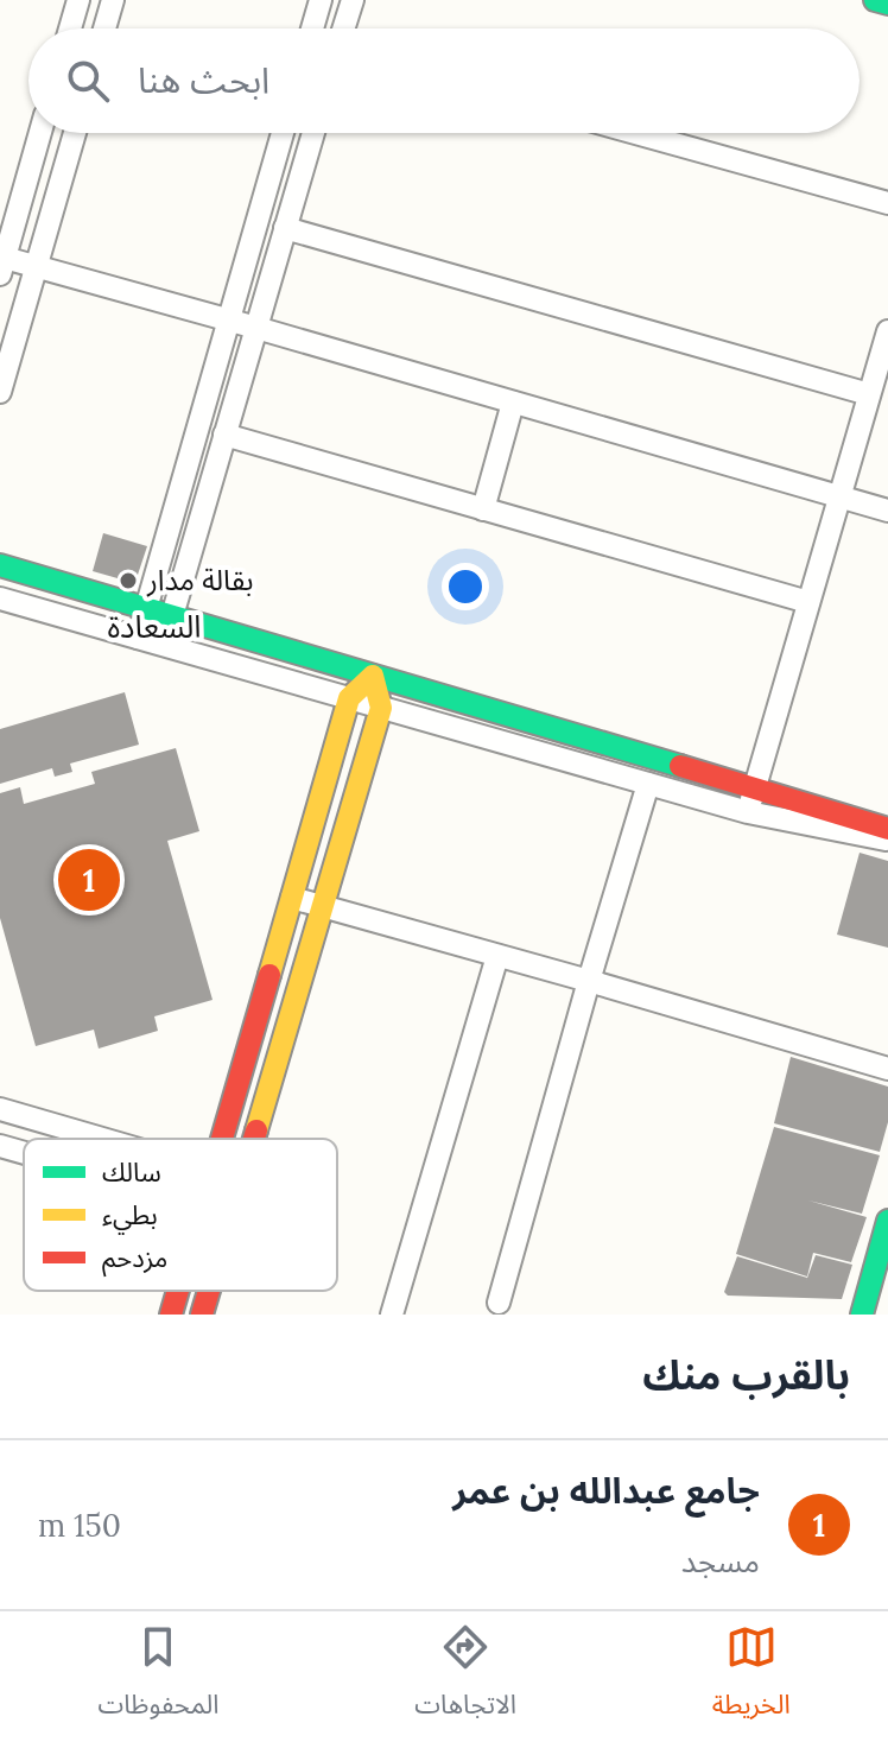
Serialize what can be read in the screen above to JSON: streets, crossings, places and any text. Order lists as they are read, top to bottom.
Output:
{
  "districts": ["السعادة"],
  "places": ["بقالة مدار"],
  "legend": ["سالك", "بطيء", "مزدحم"],
  "page": {
    "search": "ابحث هنا",
    "pins": "1",
    "heading": "بالقرب منك",
    "list": [
      {
        "mark": "1",
        "name": "جامع عبدالله بن عمر",
        "note": "مسجد",
        "value": "150 m"
      }
    ],
    "nav": ["الخريطة", "الاتجاهات", "المحفوظات"]
  }
}
